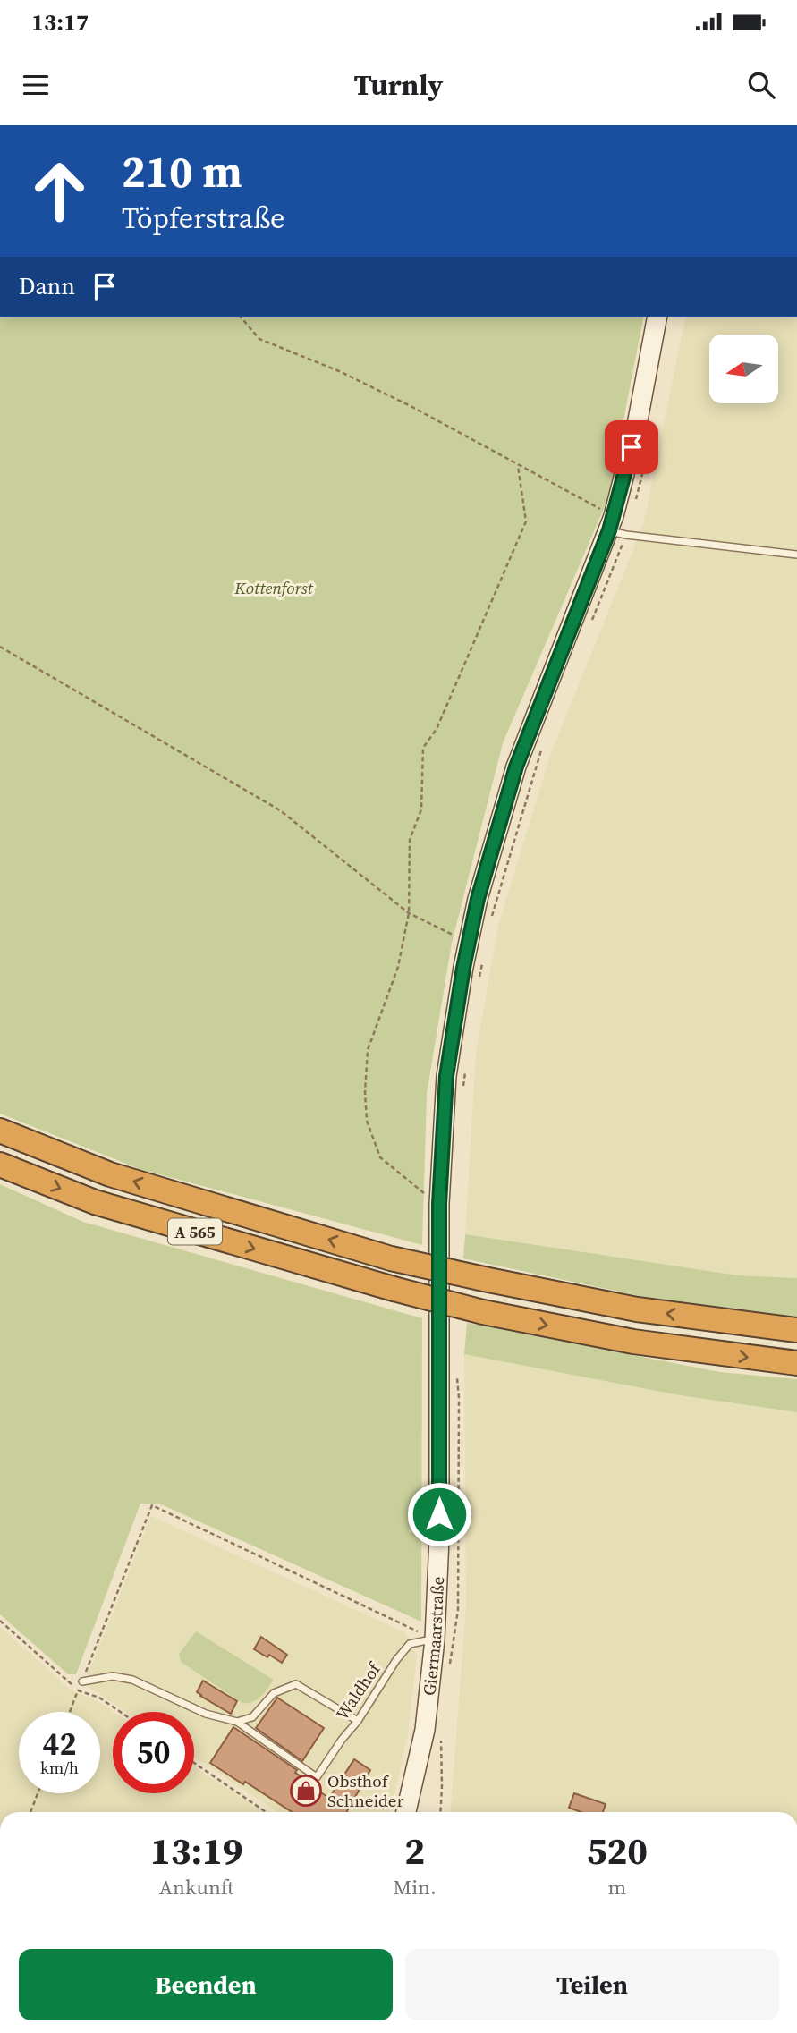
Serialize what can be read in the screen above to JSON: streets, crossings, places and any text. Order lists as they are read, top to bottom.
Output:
{
  "streets": {
    "highway": ["A 565"],
    "main road": ["Giermaarstraße"],
    "lane": ["Waldhof"]
  },
  "crossings": [
    ["Giermaarstraße", "Waldhof"]
  ],
  "parks": ["Kottenforst"],
  "places": {
    "shop": ["Obsthof Schneider"]
  },
  "north": "left",
  "page": {
    "status": "13:17",
    "header": "Turnly",
    "turn": ["210 m", "Töpferstraße"],
    "then": "Dann",
    "speed": "42 km/h",
    "limit": "50",
    "eta": [
      "13:19",
      "Ankunft",
      "2",
      "Min.",
      "520",
      "m"
    ],
    "buttons": ["Beenden", "Teilen"]
  }
}
